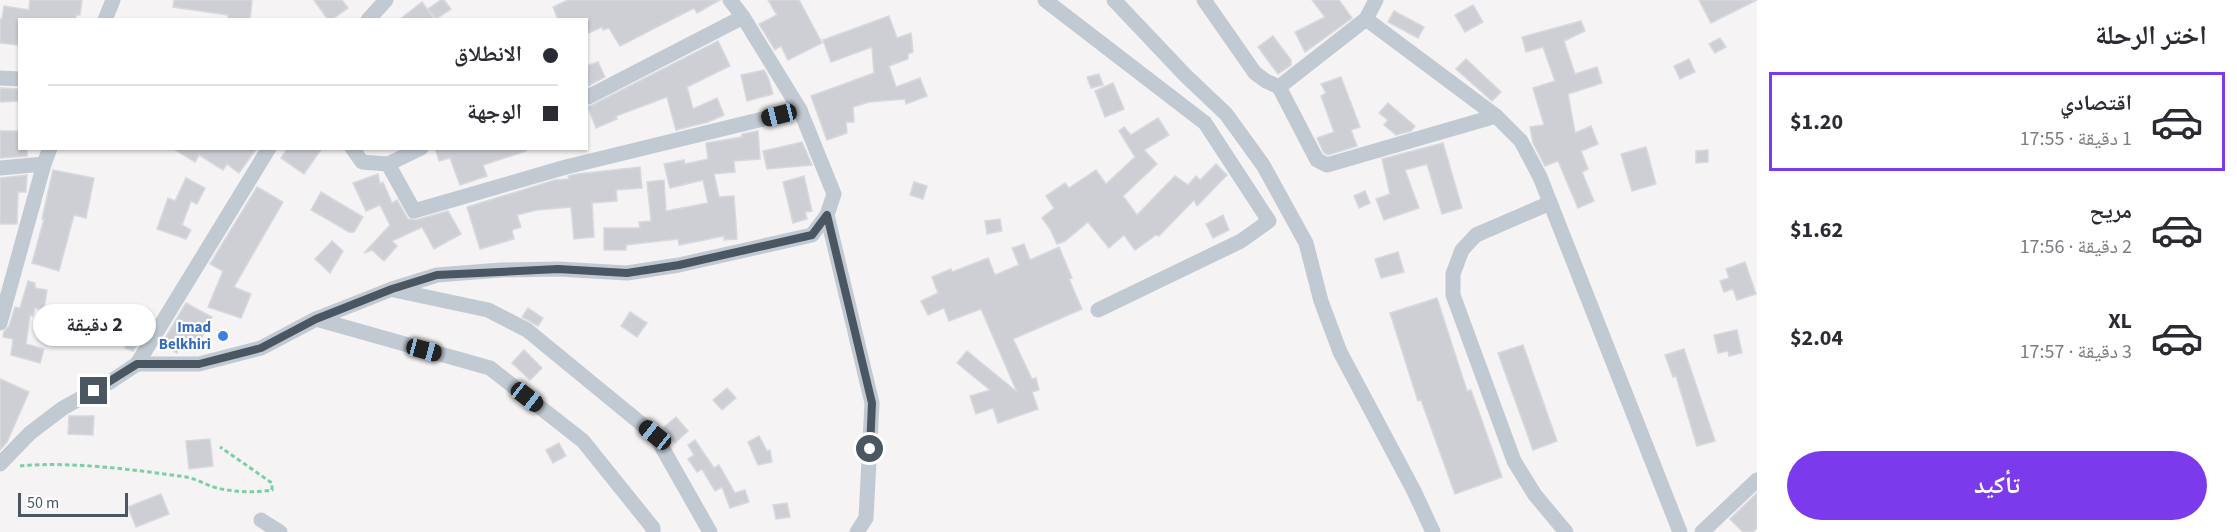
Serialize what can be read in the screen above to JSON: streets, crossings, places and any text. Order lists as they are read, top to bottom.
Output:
{
  "places": ["Imad Belkhiri"],
  "scale_bar": "50 m",
  "page": {
    "heading": "اختر الرحلة",
    "banner": ["الانطلاق", "الوجهة"],
    "list": [
      {
        "name": "اقتصادي",
        "note": "1 دقيقة · 17:55",
        "value": "$1.20"
      },
      {
        "name": "مريح",
        "note": "2 دقيقة · 17:56",
        "value": "$1.62"
      },
      {
        "name": "XL",
        "note": "3 دقيقة · 17:57",
        "value": "$2.04"
      }
    ],
    "bubble": "2 دقيقة",
    "buttons": "تأكيد",
    "scale": "50 m"
  }
}
